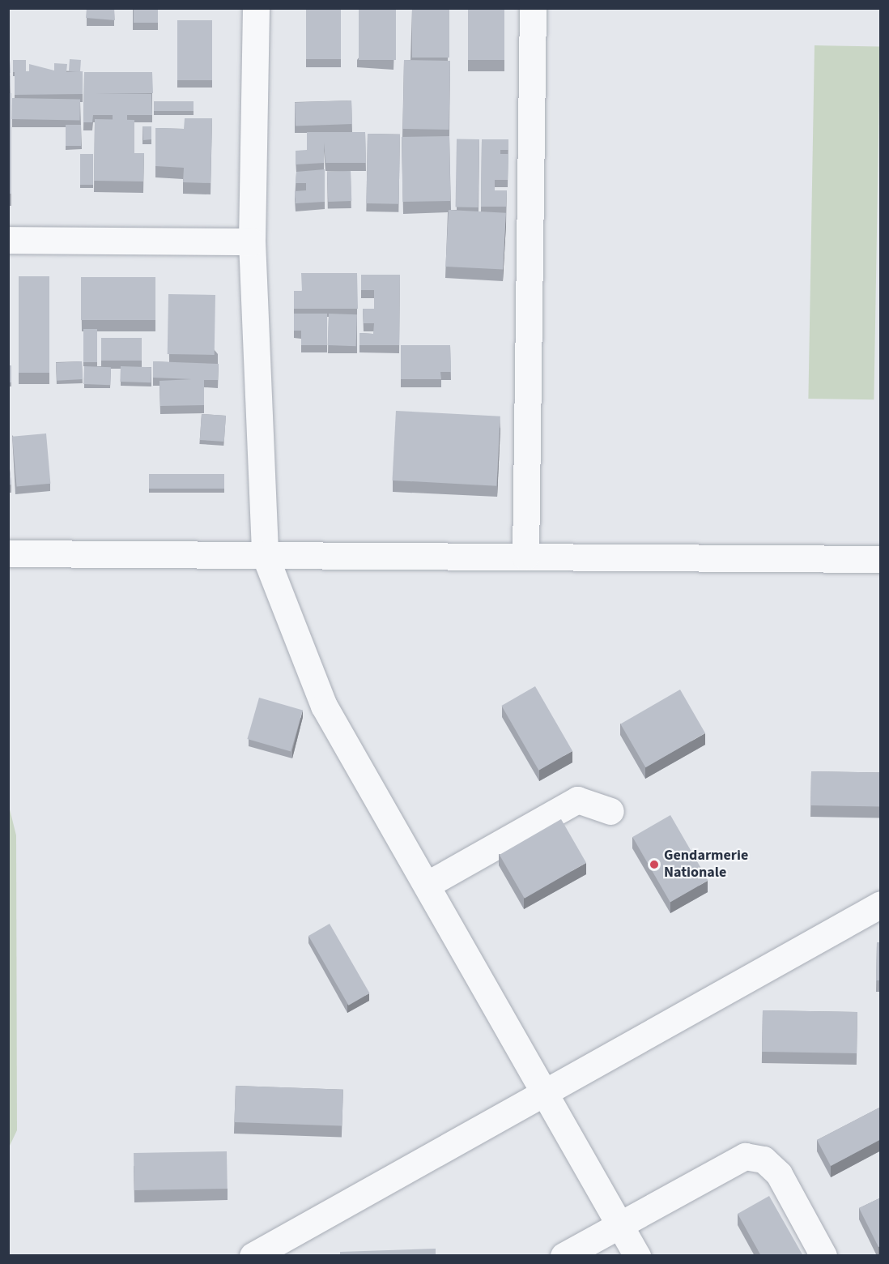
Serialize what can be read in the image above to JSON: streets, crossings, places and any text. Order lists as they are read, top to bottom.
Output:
{
  "places": ["Gendarmerie Nationale"]
}
